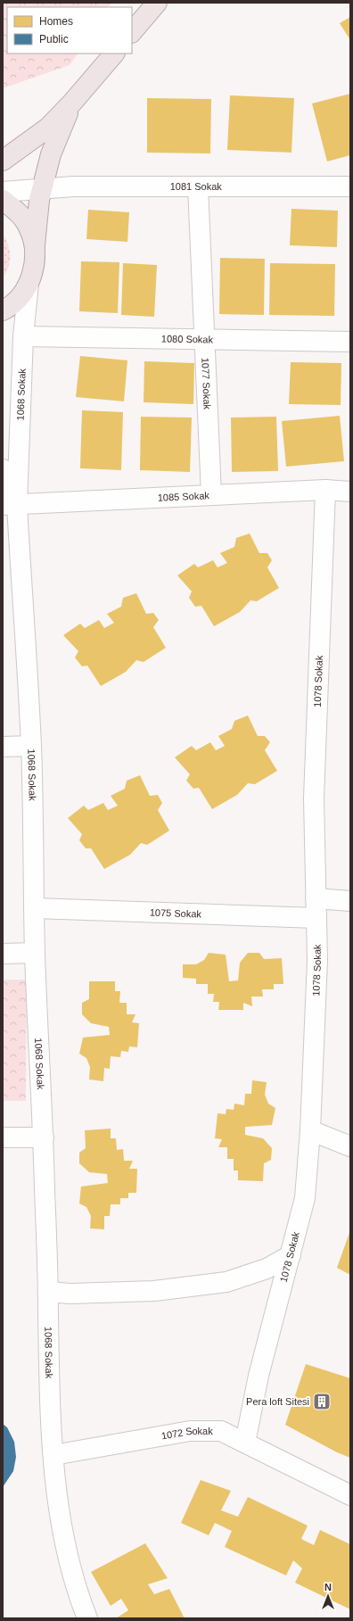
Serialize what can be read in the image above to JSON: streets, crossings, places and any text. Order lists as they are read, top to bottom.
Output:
{
  "streets": {
    "street": [
      "1081 Sokak",
      "1080 Sokak",
      "1077 Sokak",
      "1068 Sokak",
      "1085 Sokak",
      "1078 Sokak",
      "1075 Sokak",
      "1072 Sokak"
    ]
  },
  "crossings": [
    ["1081 Sokak", "1077 Sokak"],
    ["1080 Sokak", "1077 Sokak"],
    ["1080 Sokak", "1068 Sokak"],
    ["1077 Sokak", "1085 Sokak"],
    ["1068 Sokak", "1085 Sokak"],
    ["1068 Sokak", "1075 Sokak"],
    ["1068 Sokak", "1072 Sokak"],
    ["1085 Sokak", "1078 Sokak"],
    ["1078 Sokak", "1075 Sokak"],
    ["1078 Sokak", "1072 Sokak"]
  ],
  "places": {
    "building": ["Pera loft Sitesi"]
  },
  "legend": ["Homes", "Public"],
  "north": "top"
}
